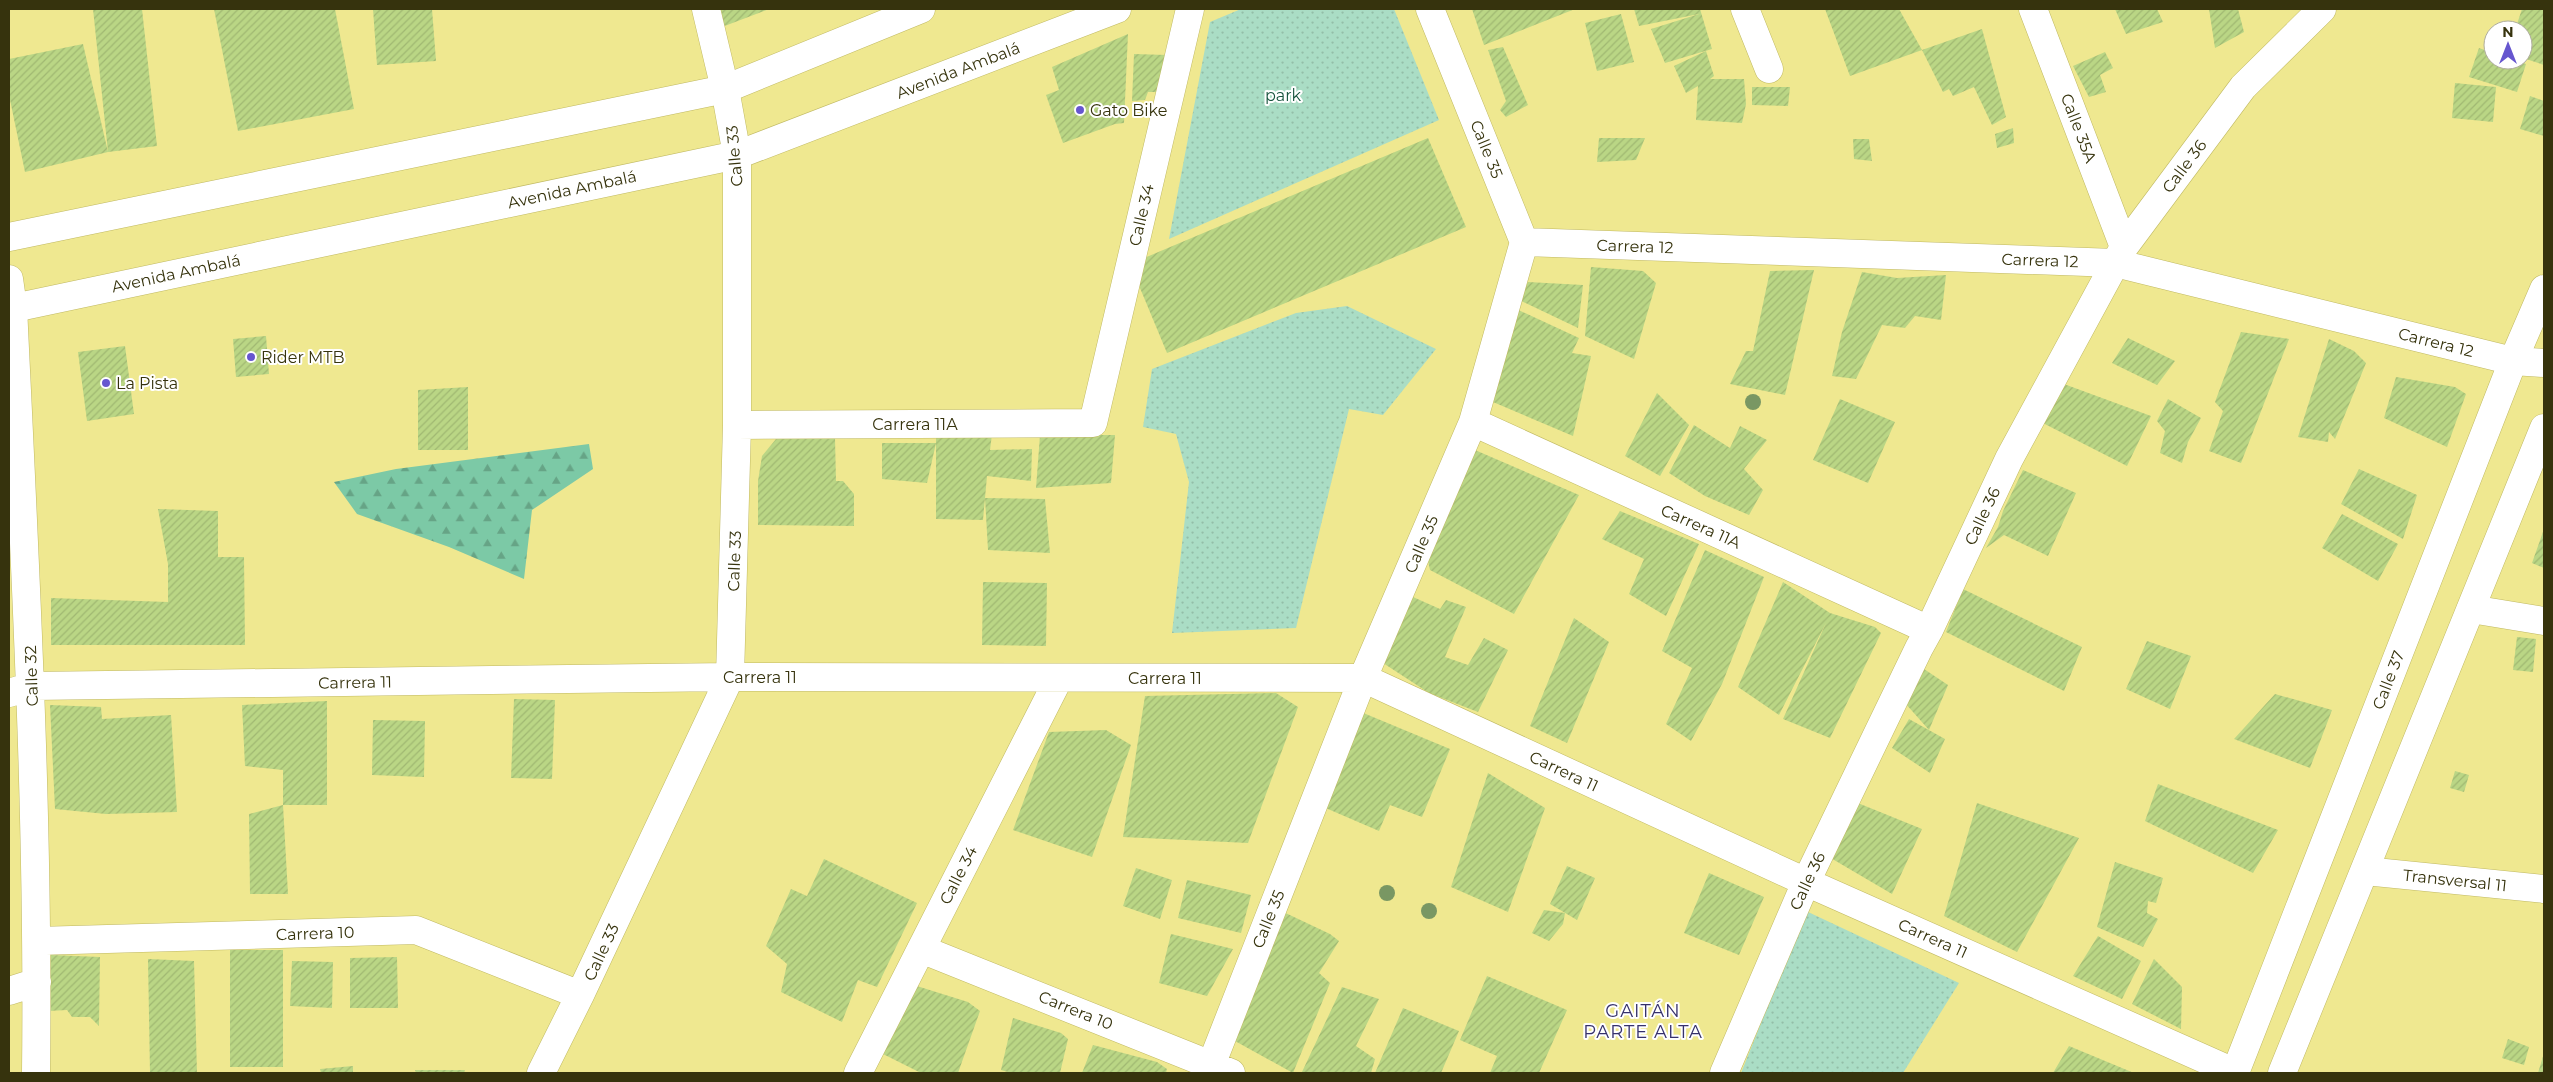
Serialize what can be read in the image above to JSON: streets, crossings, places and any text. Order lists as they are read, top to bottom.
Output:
{
  "streets": {
    "street": [
      "Avenida Ambalá",
      "Calle 35A",
      "Calle 35",
      "Calle 33",
      "Calle 36",
      "Calle 34",
      "Carrera 12",
      "Carrera 11A",
      "Calle 32",
      "Carrera 11",
      "Calle 37",
      "Transversal 11",
      "Carrera 10"
    ]
  },
  "crossings": [
    ["Avenida Ambalá", "Calle 33"],
    ["Avenida Ambalá", "Calle 32"],
    ["Calle 35A", "Calle 36"],
    ["Calle 35A", "Carrera 12"],
    ["Calle 35", "Carrera 12"],
    ["Calle 35", "Carrera 11A"],
    ["Calle 35", "Carrera 11"],
    ["Calle 35", "Carrera 10"],
    ["Calle 33", "Carrera 11A"],
    ["Calle 33", "Carrera 11"],
    ["Calle 33", "Carrera 10"],
    ["Calle 36", "Carrera 12"],
    ["Calle 36", "Carrera 11A"],
    ["Calle 36", "Carrera 11"],
    ["Calle 34", "Carrera 11A"],
    ["Calle 34", "Carrera 11"],
    ["Calle 34", "Carrera 10"],
    ["Carrera 12", "Calle 37"],
    ["Calle 32", "Carrera 11"],
    ["Calle 32", "Carrera 10"],
    ["Carrera 11", "Calle 37"]
  ],
  "districts": ["GAITÁN PARTE ALTA"],
  "parks": ["park"],
  "places": ["Gato Bike", "Rider MTB", "La Pista"],
  "north": "top"
}
